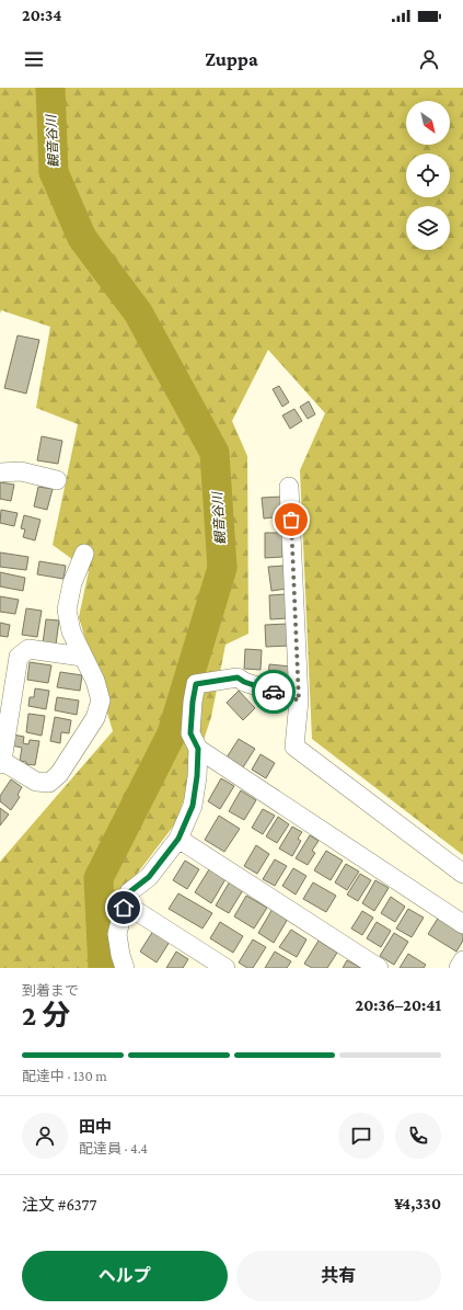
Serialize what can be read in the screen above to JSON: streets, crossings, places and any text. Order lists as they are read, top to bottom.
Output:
{
  "water": ["観音谷川"],
  "north": "bottom right",
  "page": {
    "status": "20:34",
    "header": "Zuppa",
    "heading": ["2 分", "到着まで", "20:36–20:41"],
    "panel": [
      "田中",
      "配達員 · 4.4",
      "注文 #6377",
      "¥4,330"
    ],
    "bar": "配達中 · 130 m",
    "buttons": ["ヘルプ", "共有"]
  }
}
